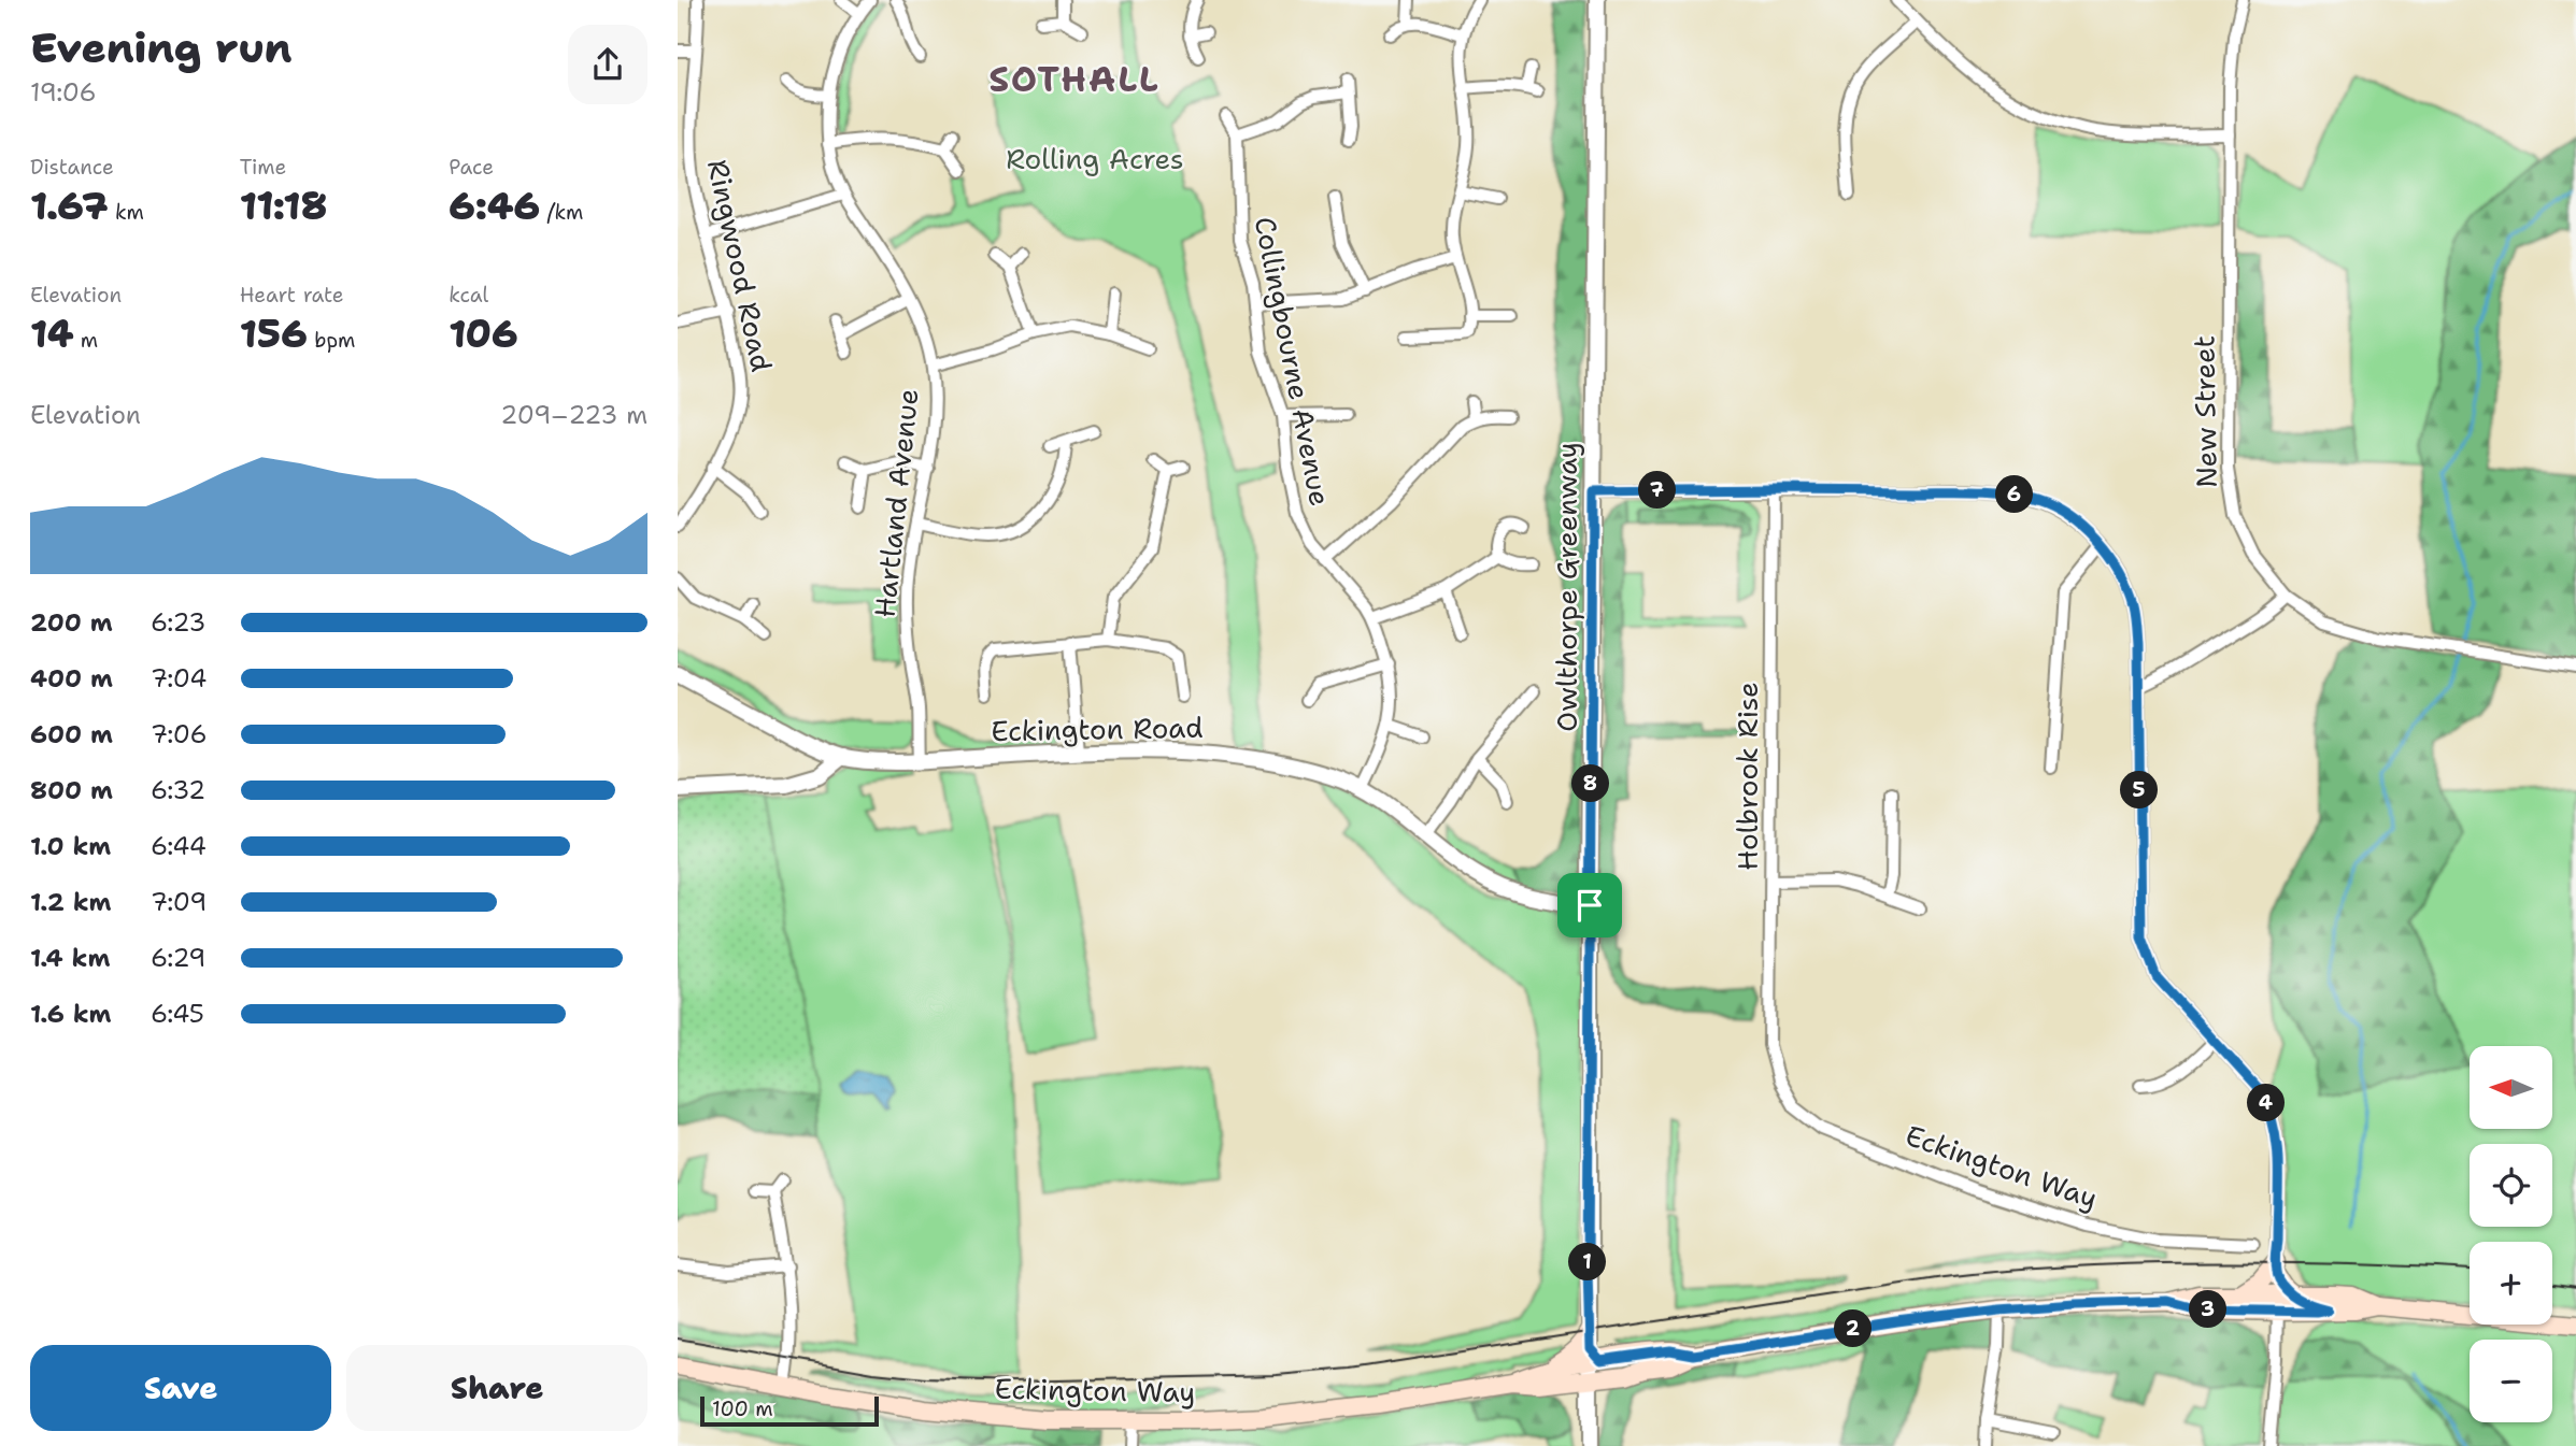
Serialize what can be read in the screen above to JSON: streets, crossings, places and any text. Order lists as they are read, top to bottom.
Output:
{
  "streets": {
    "main road": ["Eckington Way"],
    "street": [
      "Ringwood Road",
      "Collingbourne Avenue",
      "New Street",
      "Hartland Avenue",
      "Owlthorpe Greenway",
      "Eckington Road",
      "Holbrook Rise"
    ]
  },
  "crossings": [
    ["Collingbourne Avenue", "Eckington Road"],
    ["Hartland Avenue", "Eckington Road"],
    ["Owlthorpe Greenway", "Eckington Road"],
    ["Owlthorpe Greenway", "Eckington Way"],
    ["Holbrook Rise", "Eckington Way"]
  ],
  "districts": ["SOTHALL"],
  "parks": ["Rolling Acres"],
  "scale_bar": "100 m",
  "north": "left",
  "page": {
    "heading": ["Evening run", "19:06"],
    "stats": [
      ["Distance", "1.67 km"],
      ["Time", "11:18"],
      ["Pace", "6:46 /km"],
      ["Elevation", "14 m"],
      ["Heart rate", "156 bpm"],
      ["kcal", "106"]
    ],
    "chart": ["Elevation", "209–223 m"],
    "pins": [
      "7",
      "6",
      "8",
      "5",
      "4",
      "1",
      "3",
      "2"
    ],
    "list": [
      {
        "name": "200 m",
        "note": "6:23"
      },
      {
        "name": "400 m",
        "note": "7:04"
      },
      {
        "name": "600 m",
        "note": "7:06"
      },
      {
        "name": "800 m",
        "note": "6:32"
      },
      {
        "name": "1.0 km",
        "note": "6:44"
      },
      {
        "name": "1.2 km",
        "note": "7:09"
      },
      {
        "name": "1.4 km",
        "note": "6:29"
      },
      {
        "name": "1.6 km",
        "note": "6:45"
      }
    ],
    "map_buttons": ["+", "−"],
    "buttons": ["Save", "Share"],
    "scale": "100 m"
  }
}
